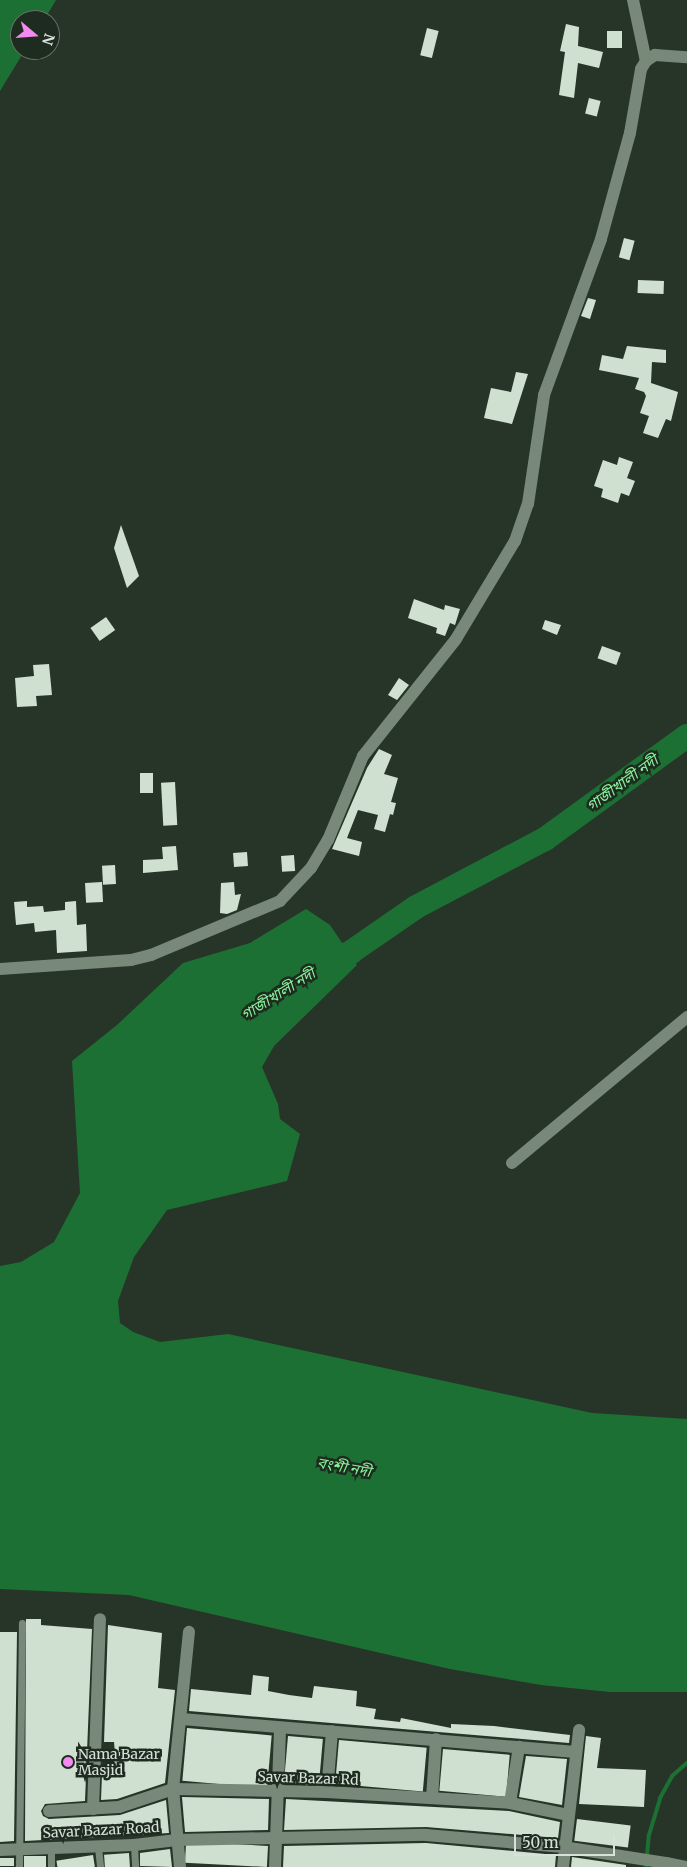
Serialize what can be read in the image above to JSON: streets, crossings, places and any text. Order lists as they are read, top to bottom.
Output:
{
  "streets": {
    "street": ["Savar Bazar Rd", "Savar Bazar Road"]
  },
  "water": ["গাজীখালী নদী", "বংশী নদী"],
  "places": ["Nama Bazar Masjid"],
  "scale_bar": "50 m",
  "north": "right"
}
